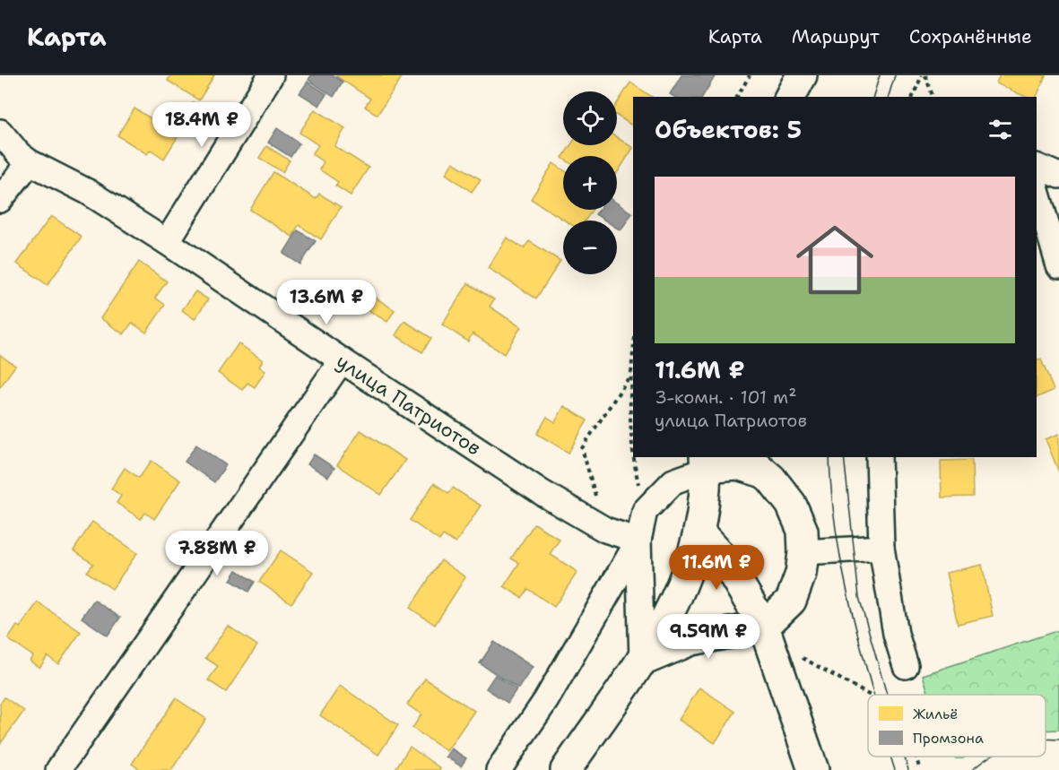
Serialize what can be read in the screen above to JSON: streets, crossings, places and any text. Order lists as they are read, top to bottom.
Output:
{
  "streets": {
    "street": ["улица Патриотов"]
  },
  "legend": ["Жильё", "Промзона"],
  "page": {
    "header": "Карта",
    "nav": ["Карта", "Маршрут", "Сохранённые"],
    "map_buttons": ["+", "−"],
    "heading": "Объектов: 5",
    "price": [
      "18.4M ₽",
      "13.6M ₽",
      "7.88M ₽",
      "11.6M ₽",
      "9.59M ₽"
    ],
    "list": [
      {
        "name": "11.6M ₽",
        "note": "3-комн. · 101 m² · улица Патриотов"
      }
    ]
  }
}
